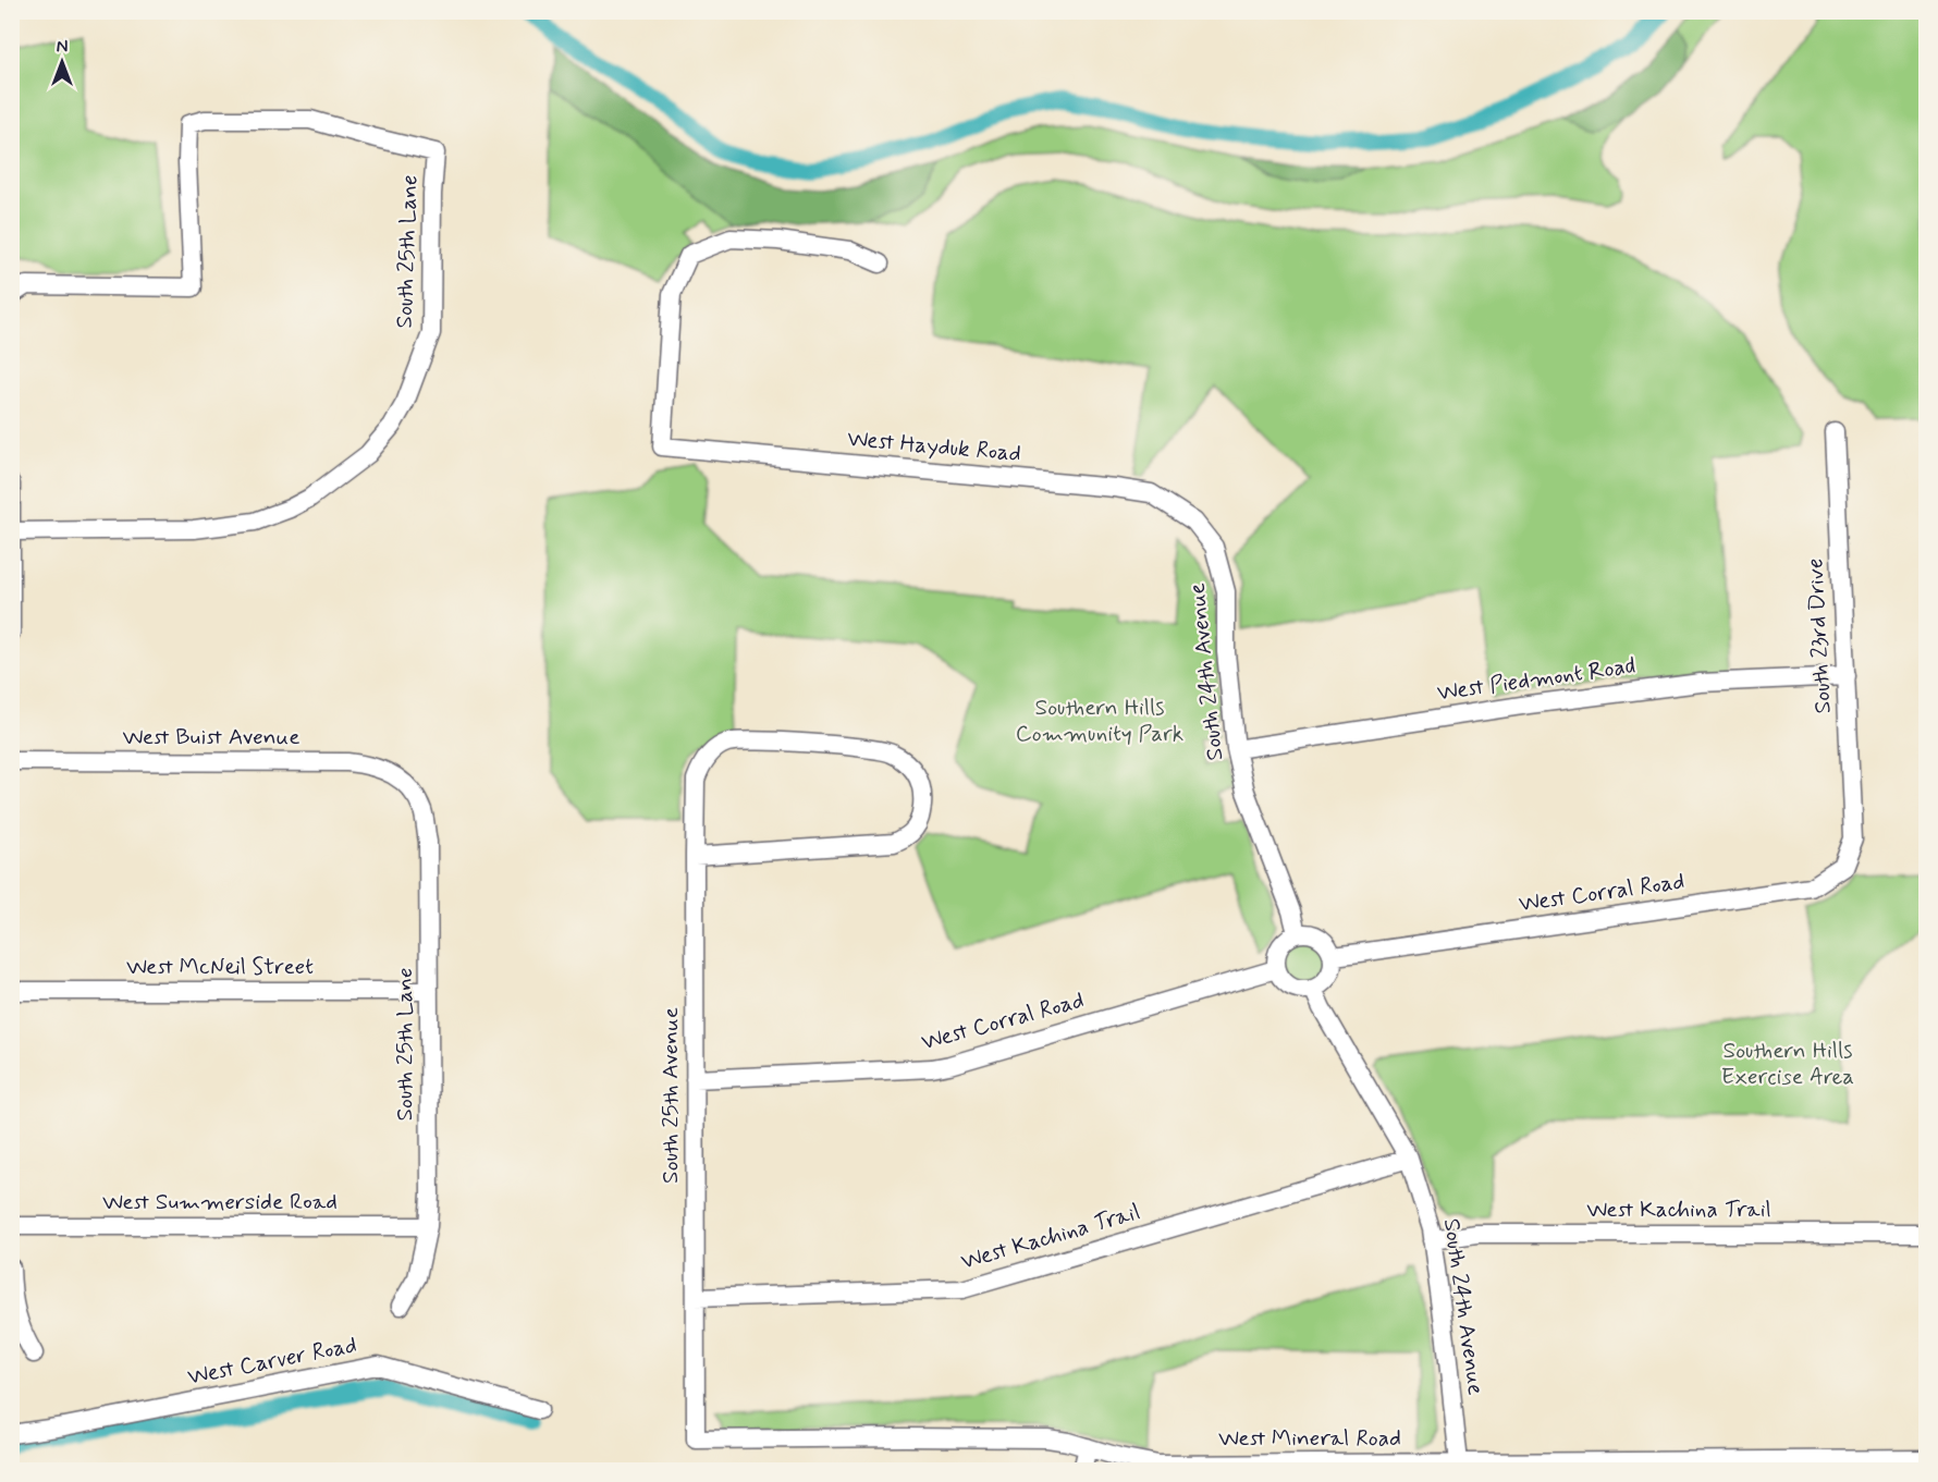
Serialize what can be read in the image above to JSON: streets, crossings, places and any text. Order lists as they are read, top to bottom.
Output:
{
  "streets": {
    "street": [
      "South 25th Lane",
      "West Hayduk Road",
      "South 23rd Drive",
      "South 24th Avenue",
      "West Piedmont Road",
      "West Buist Avenue",
      "West Corral Road",
      "West McNeil Street",
      "South 25th Avenue",
      "West Summerside Road",
      "West Kachina Trail",
      "West Carver Road",
      "West Mineral Road"
    ]
  },
  "crossings": [
    ["South 25th Lane", "West Buist Avenue"],
    ["South 25th Lane", "West McNeil Street"],
    ["South 25th Lane", "West Summerside Road"],
    ["West Hayduk Road", "South 24th Avenue"],
    ["South 23rd Drive", "West Piedmont Road"],
    ["South 23rd Drive", "West Corral Road"],
    ["South 24th Avenue", "West Piedmont Road"],
    ["South 24th Avenue", "West Corral Road"],
    ["South 24th Avenue", "West Kachina Trail"],
    ["South 24th Avenue", "West Mineral Road"],
    ["West Corral Road", "South 25th Avenue"],
    ["South 25th Avenue", "West Kachina Trail"],
    ["South 25th Avenue", "West Mineral Road"]
  ],
  "parks": ["Southern Hills Community Park", "Southern Hills Exercise Area"],
  "north": "top"
}
